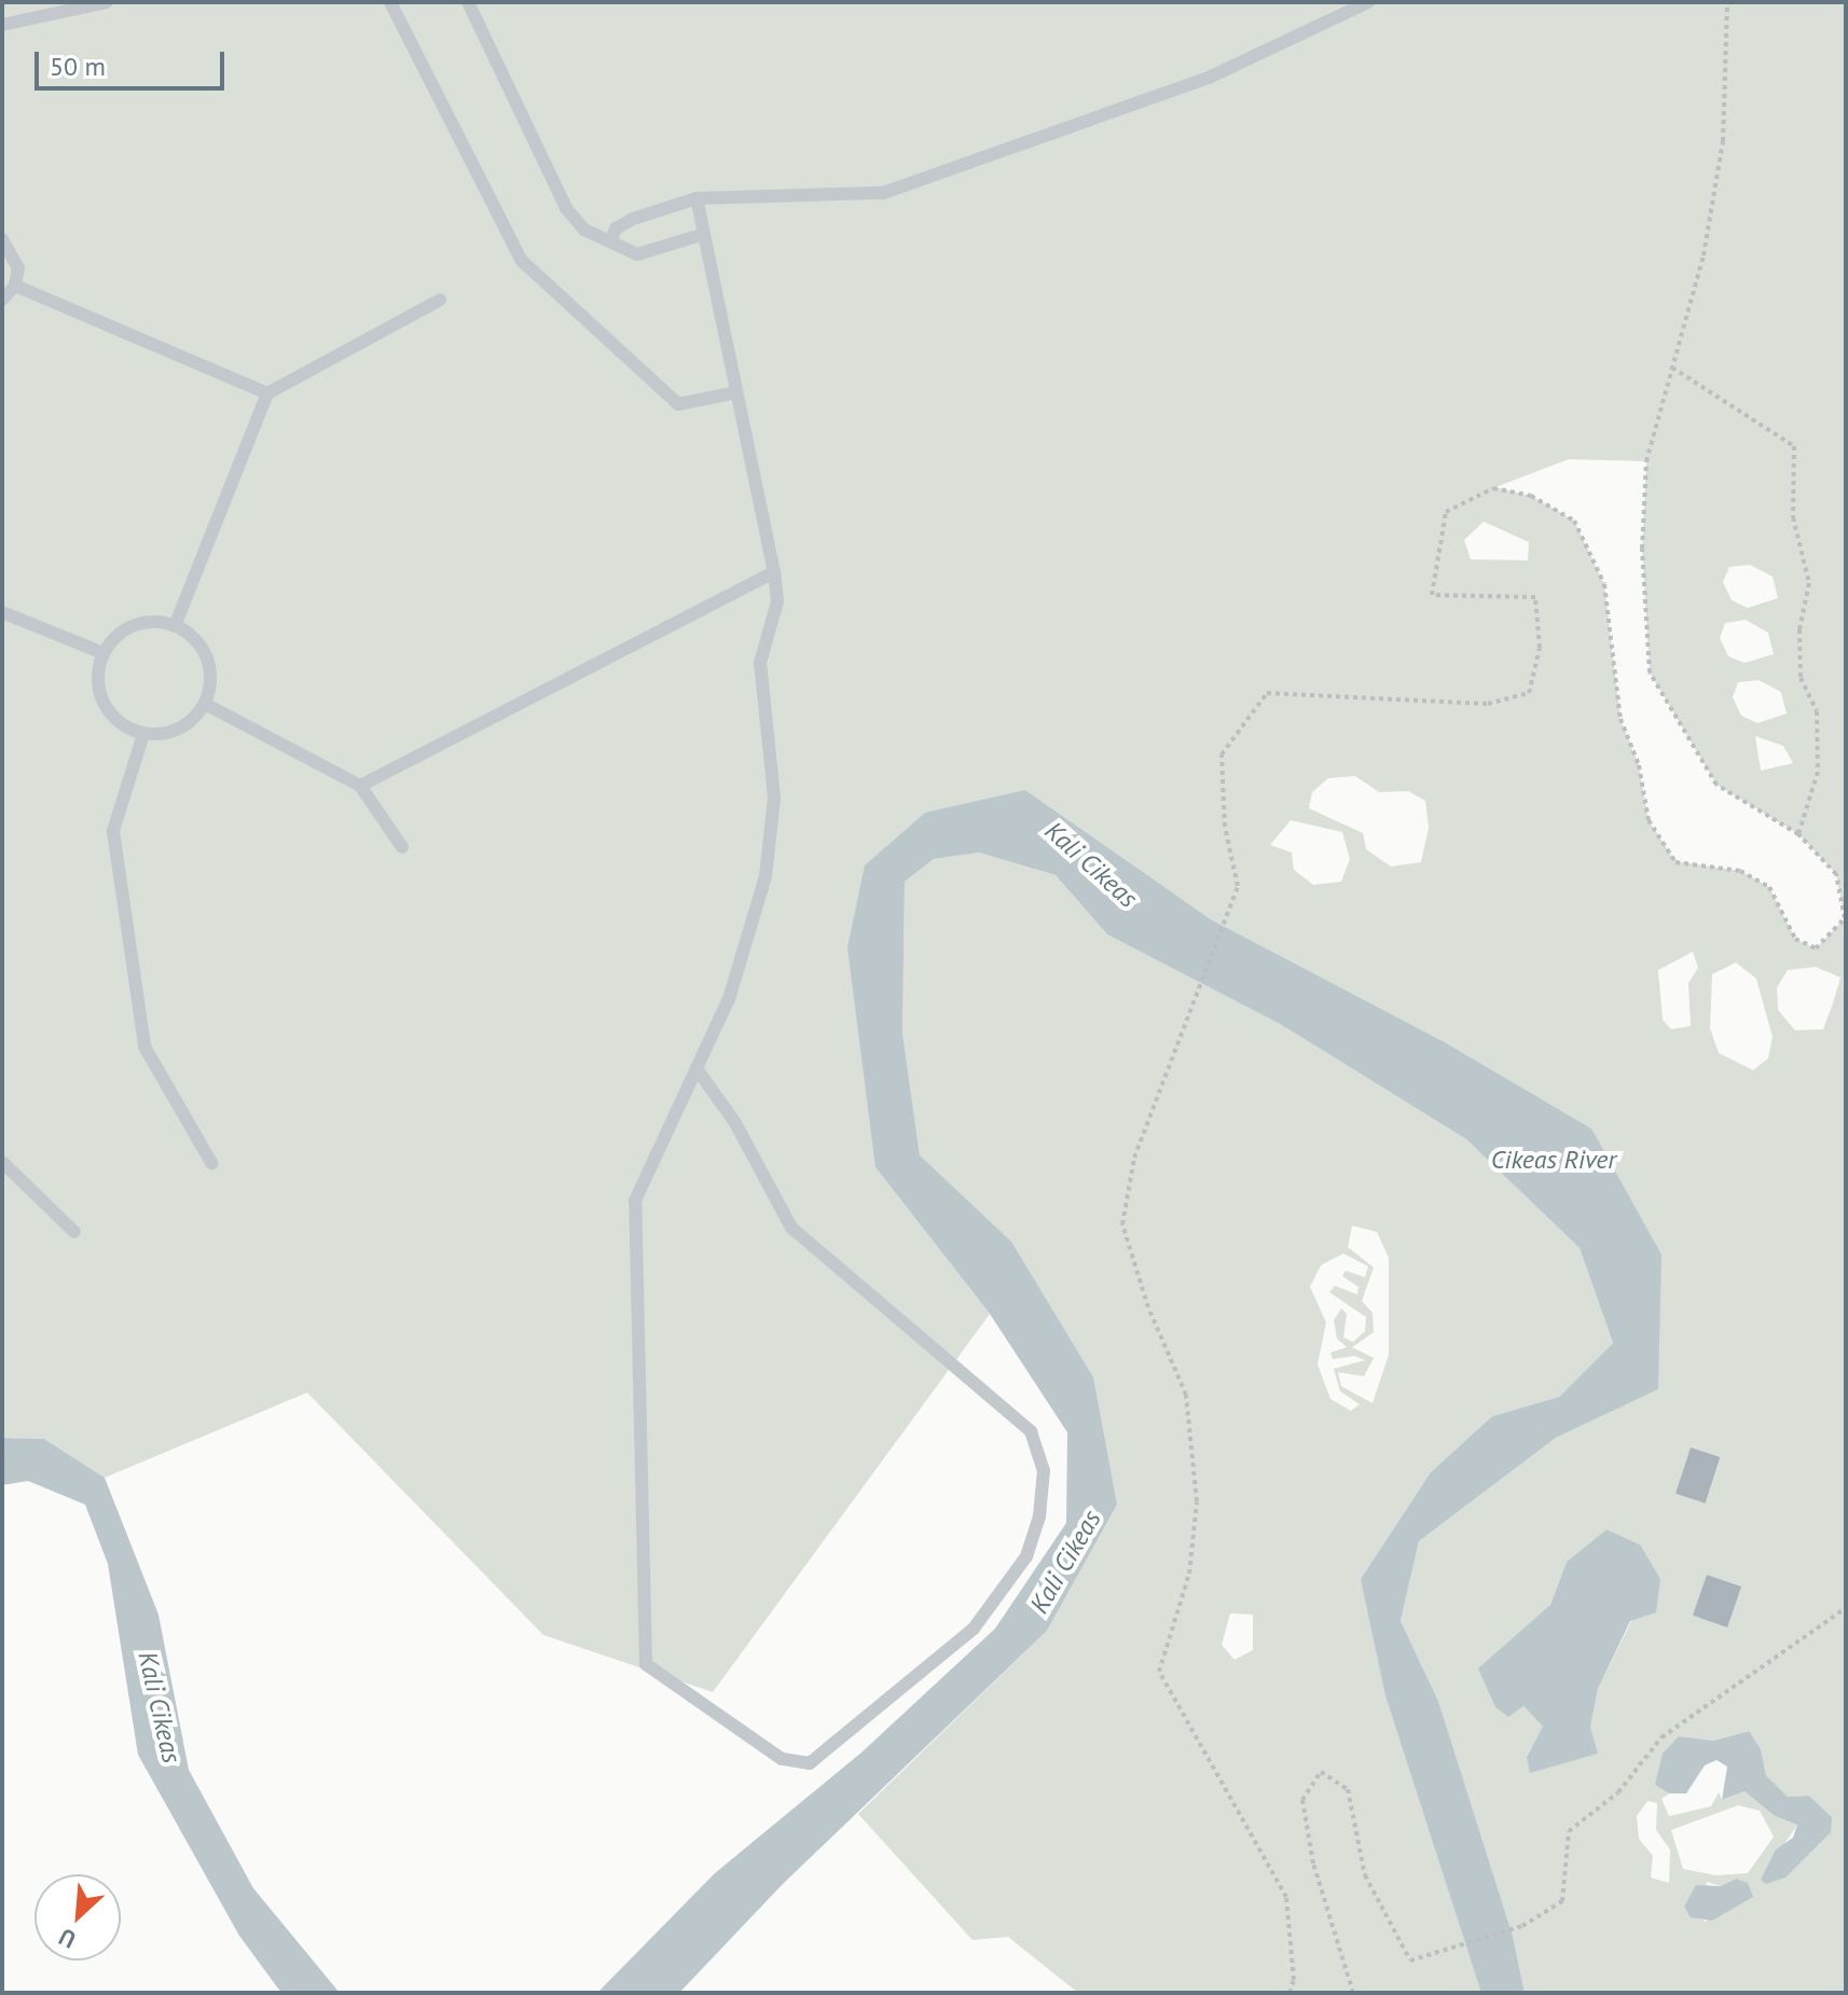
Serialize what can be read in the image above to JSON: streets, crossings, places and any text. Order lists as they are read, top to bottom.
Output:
{
  "water": ["Kali Cikeas", "Cikeas River"],
  "scale_bar": "50 m",
  "north": "bottom left"
}
